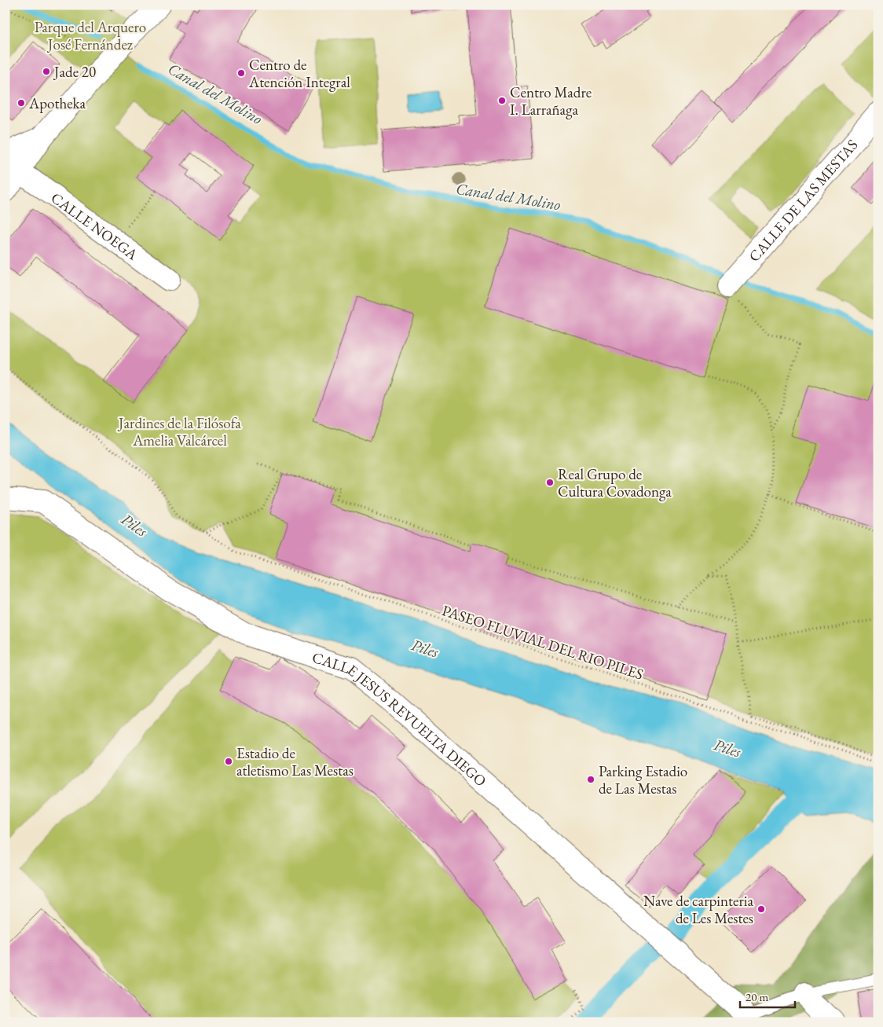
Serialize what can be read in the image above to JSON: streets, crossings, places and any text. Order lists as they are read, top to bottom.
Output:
{
  "streets": {
    "street": ["CALLE DE LAS MESTAS", "CALLE NOEGA", "CALLE JESUS REVUELTA DIEGO"],
    "path": ["PASEO FLUVIAL DEL RIO PILES"]
  },
  "water": ["Canal del Molino", "Piles"],
  "parks": ["Parque del Arquero José Fernández", "Jardines de la Filósofa Amelia Valcárcel"],
  "places": [
    "Jade 20",
    "Centro de Atención Integral",
    "Centro Madre I. Larrañaga",
    "Apotheka",
    "Real Grupo de Cultura Covadonga",
    "Estadio de atletismo Las Mestas",
    "Parking Estadio de Las Mestas",
    "Nave de carpinteria de Les Mestes"
  ],
  "scale_bar": "20 m"
}
